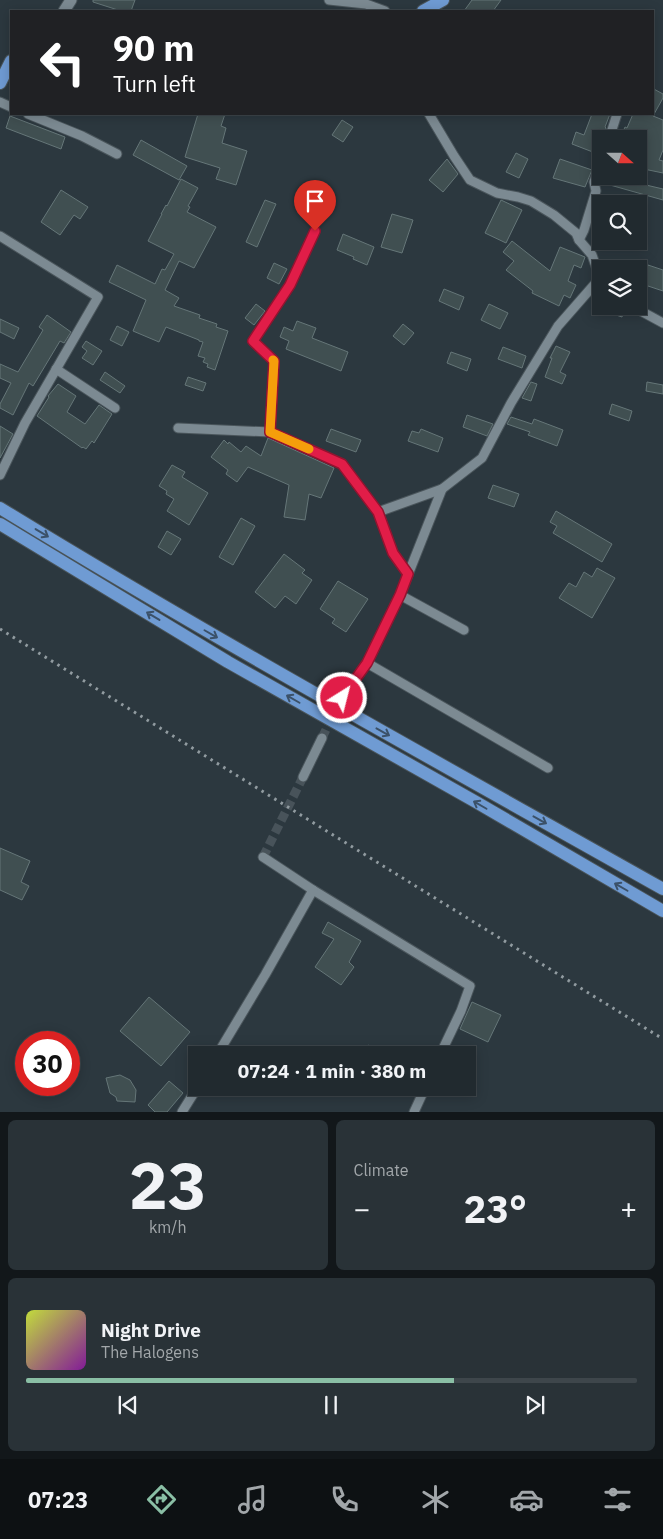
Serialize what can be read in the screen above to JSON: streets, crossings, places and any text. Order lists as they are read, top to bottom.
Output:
{
  "north": "right",
  "page": {
    "turn": ["90 m", "Turn left"],
    "limit": "30",
    "trip": "07:24 · 1 min · 380 m",
    "tile": [
      ["23", "km/h"],
      "Climate"
    ],
    "heat": ["−", "23°", "+"],
    "song": ["Night Drive", "The Halogens"],
    "tabs": "07:23"
  }
}
